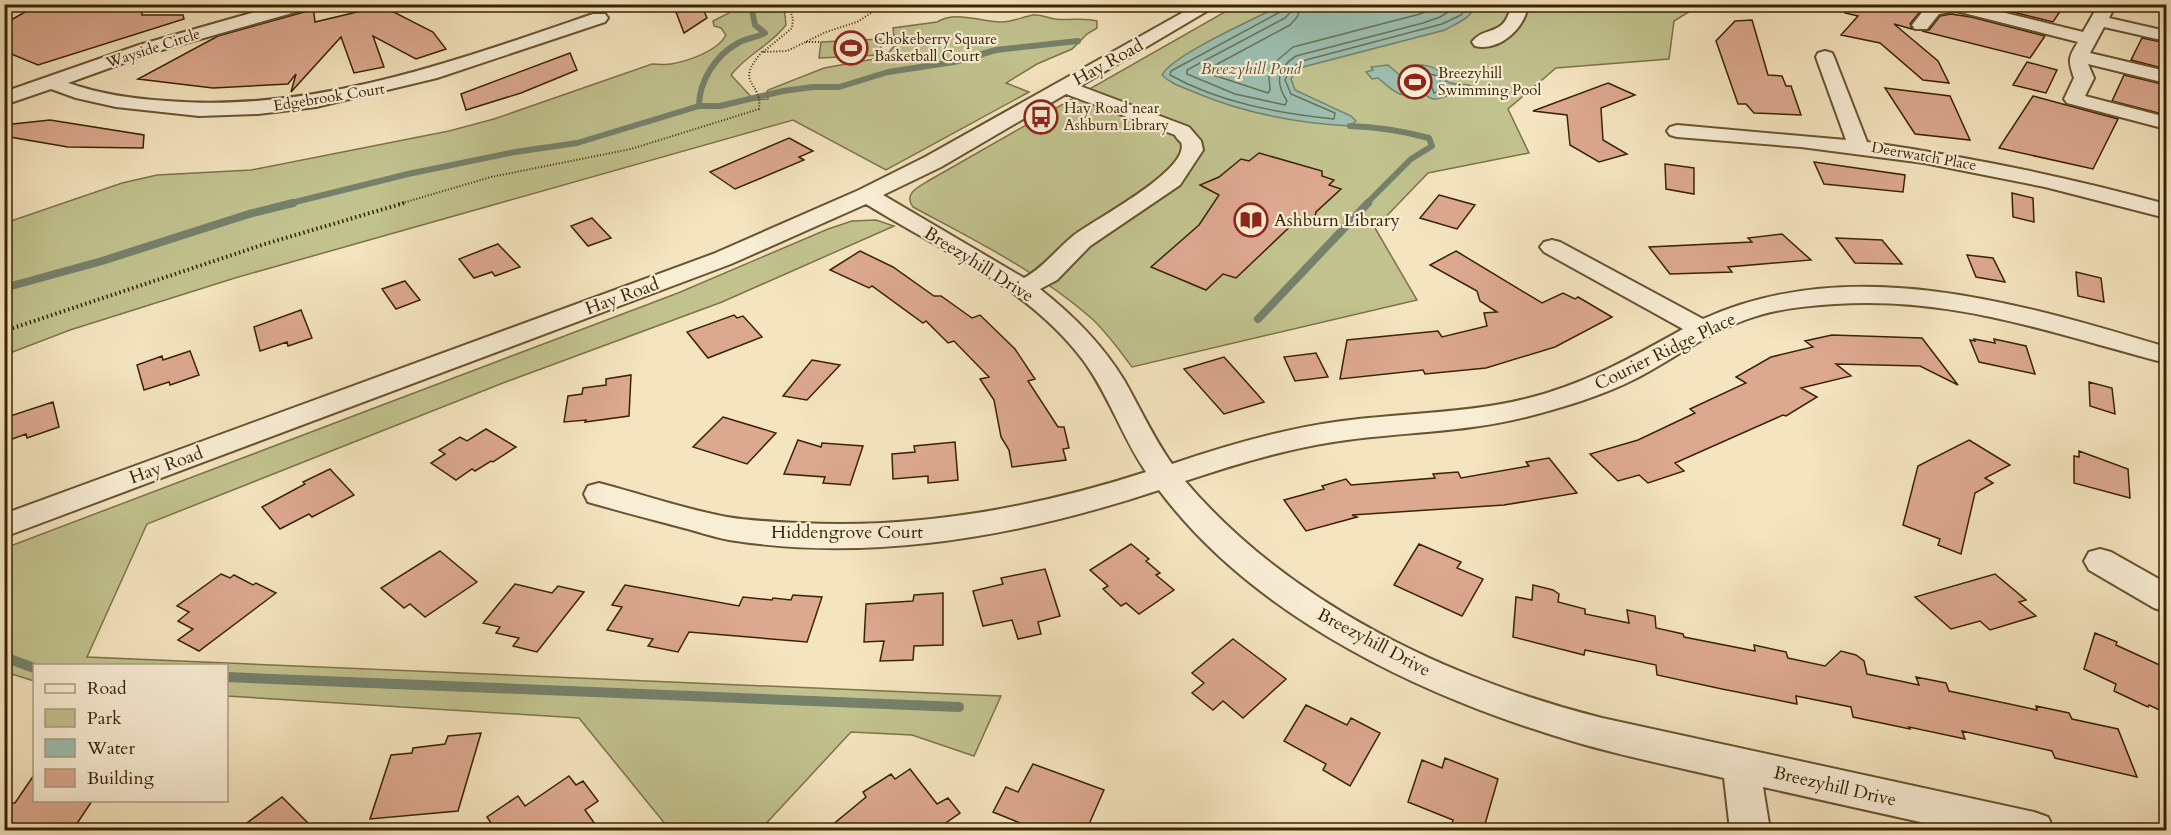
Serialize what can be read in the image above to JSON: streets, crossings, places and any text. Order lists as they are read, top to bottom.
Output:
{
  "streets": {
    "street": [
      "Wayside Circle",
      "Hay Road",
      "Edgebrook Court",
      "Deerwatch Place",
      "Breezyhill Drive",
      "Courier Ridge Place",
      "Hiddengrove Court"
    ]
  },
  "crossings": [
    ["Wayside Circle", "Edgebrook Court"],
    ["Hay Road", "Breezyhill Drive"],
    ["Breezyhill Drive", "Courier Ridge Place"],
    ["Breezyhill Drive", "Hiddengrove Court"],
    ["Courier Ridge Place", "Hiddengrove Court"]
  ],
  "water": ["Breezyhill Pond"],
  "places": {
    "sports": ["Chokeberry Square Basketball Court", "Breezyhill Swimming Pool"],
    "bus stop": ["Hay Road near Ashburn Library"],
    "library": ["Ashburn Library"]
  },
  "legend": [
    "Road",
    "Park",
    "Water",
    "Building"
  ]
}
